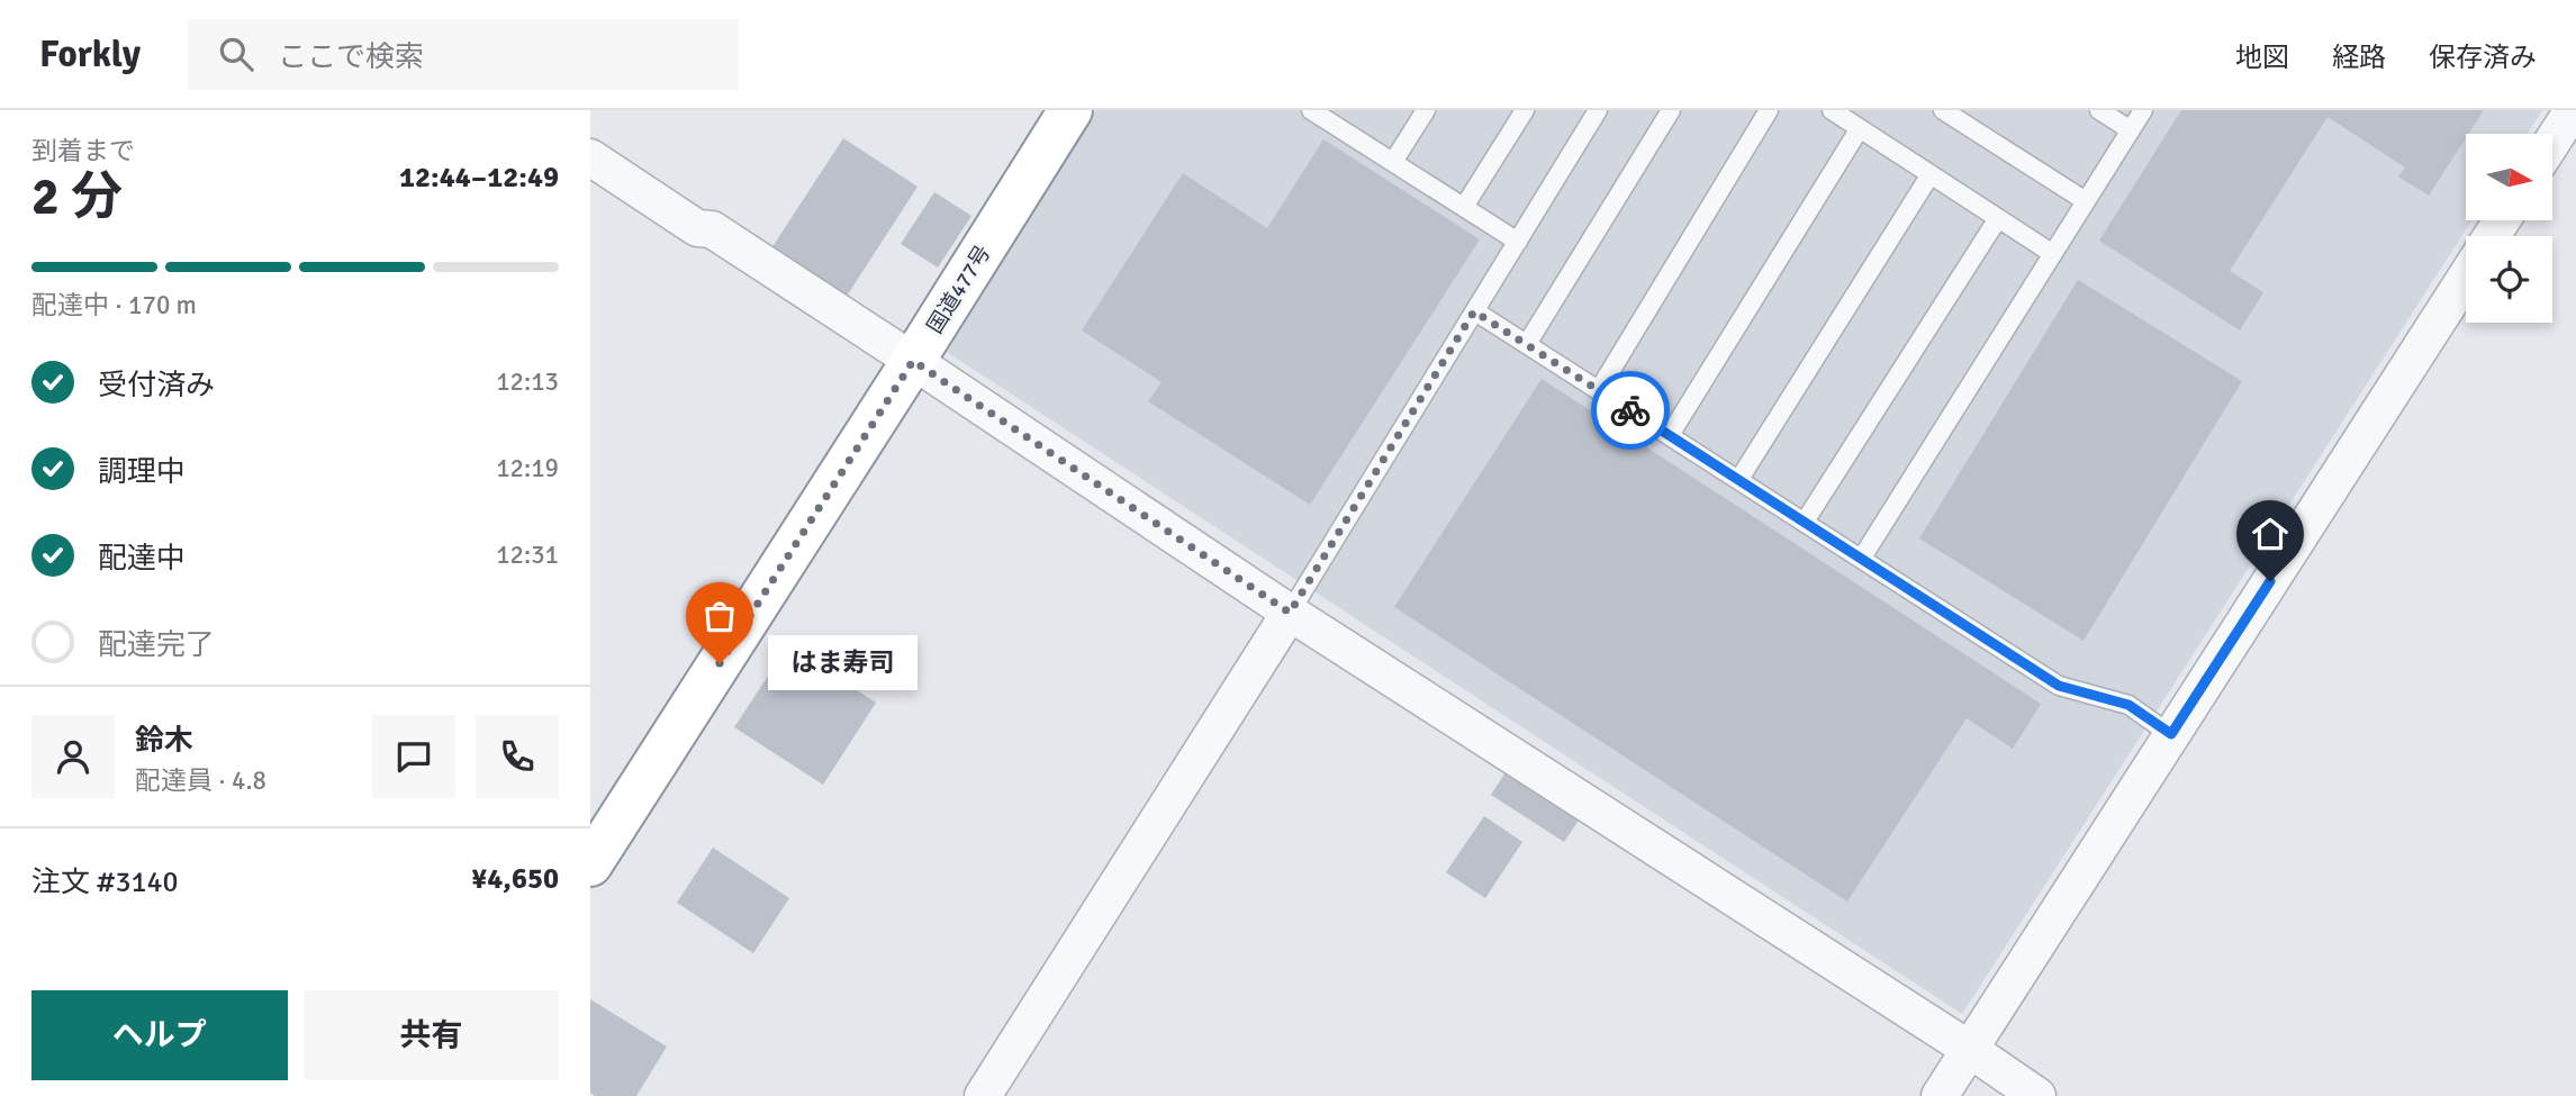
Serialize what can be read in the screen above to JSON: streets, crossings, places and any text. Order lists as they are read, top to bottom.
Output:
{
  "streets": {
    "highway": ["国道477号"]
  },
  "places": ["はま寿司"],
  "north": "right",
  "page": {
    "header": "Forkly",
    "search": "ここで検索",
    "nav": ["地図", "経路", "保存済み"],
    "heading": ["2 分", "到着まで", "12:44–12:49"],
    "panel": [
      "鈴木",
      "配達員 · 4.8",
      "注文 #3140",
      "¥4,650"
    ],
    "bar": "配達中 · 170 m",
    "list": [
      ["受付済み", "12:13"],
      ["調理中", "12:19"],
      ["配達中", "12:31"],
      "配達完了"
    ],
    "bubble": "はま寿司",
    "buttons": ["ヘルプ", "共有"]
  }
}
